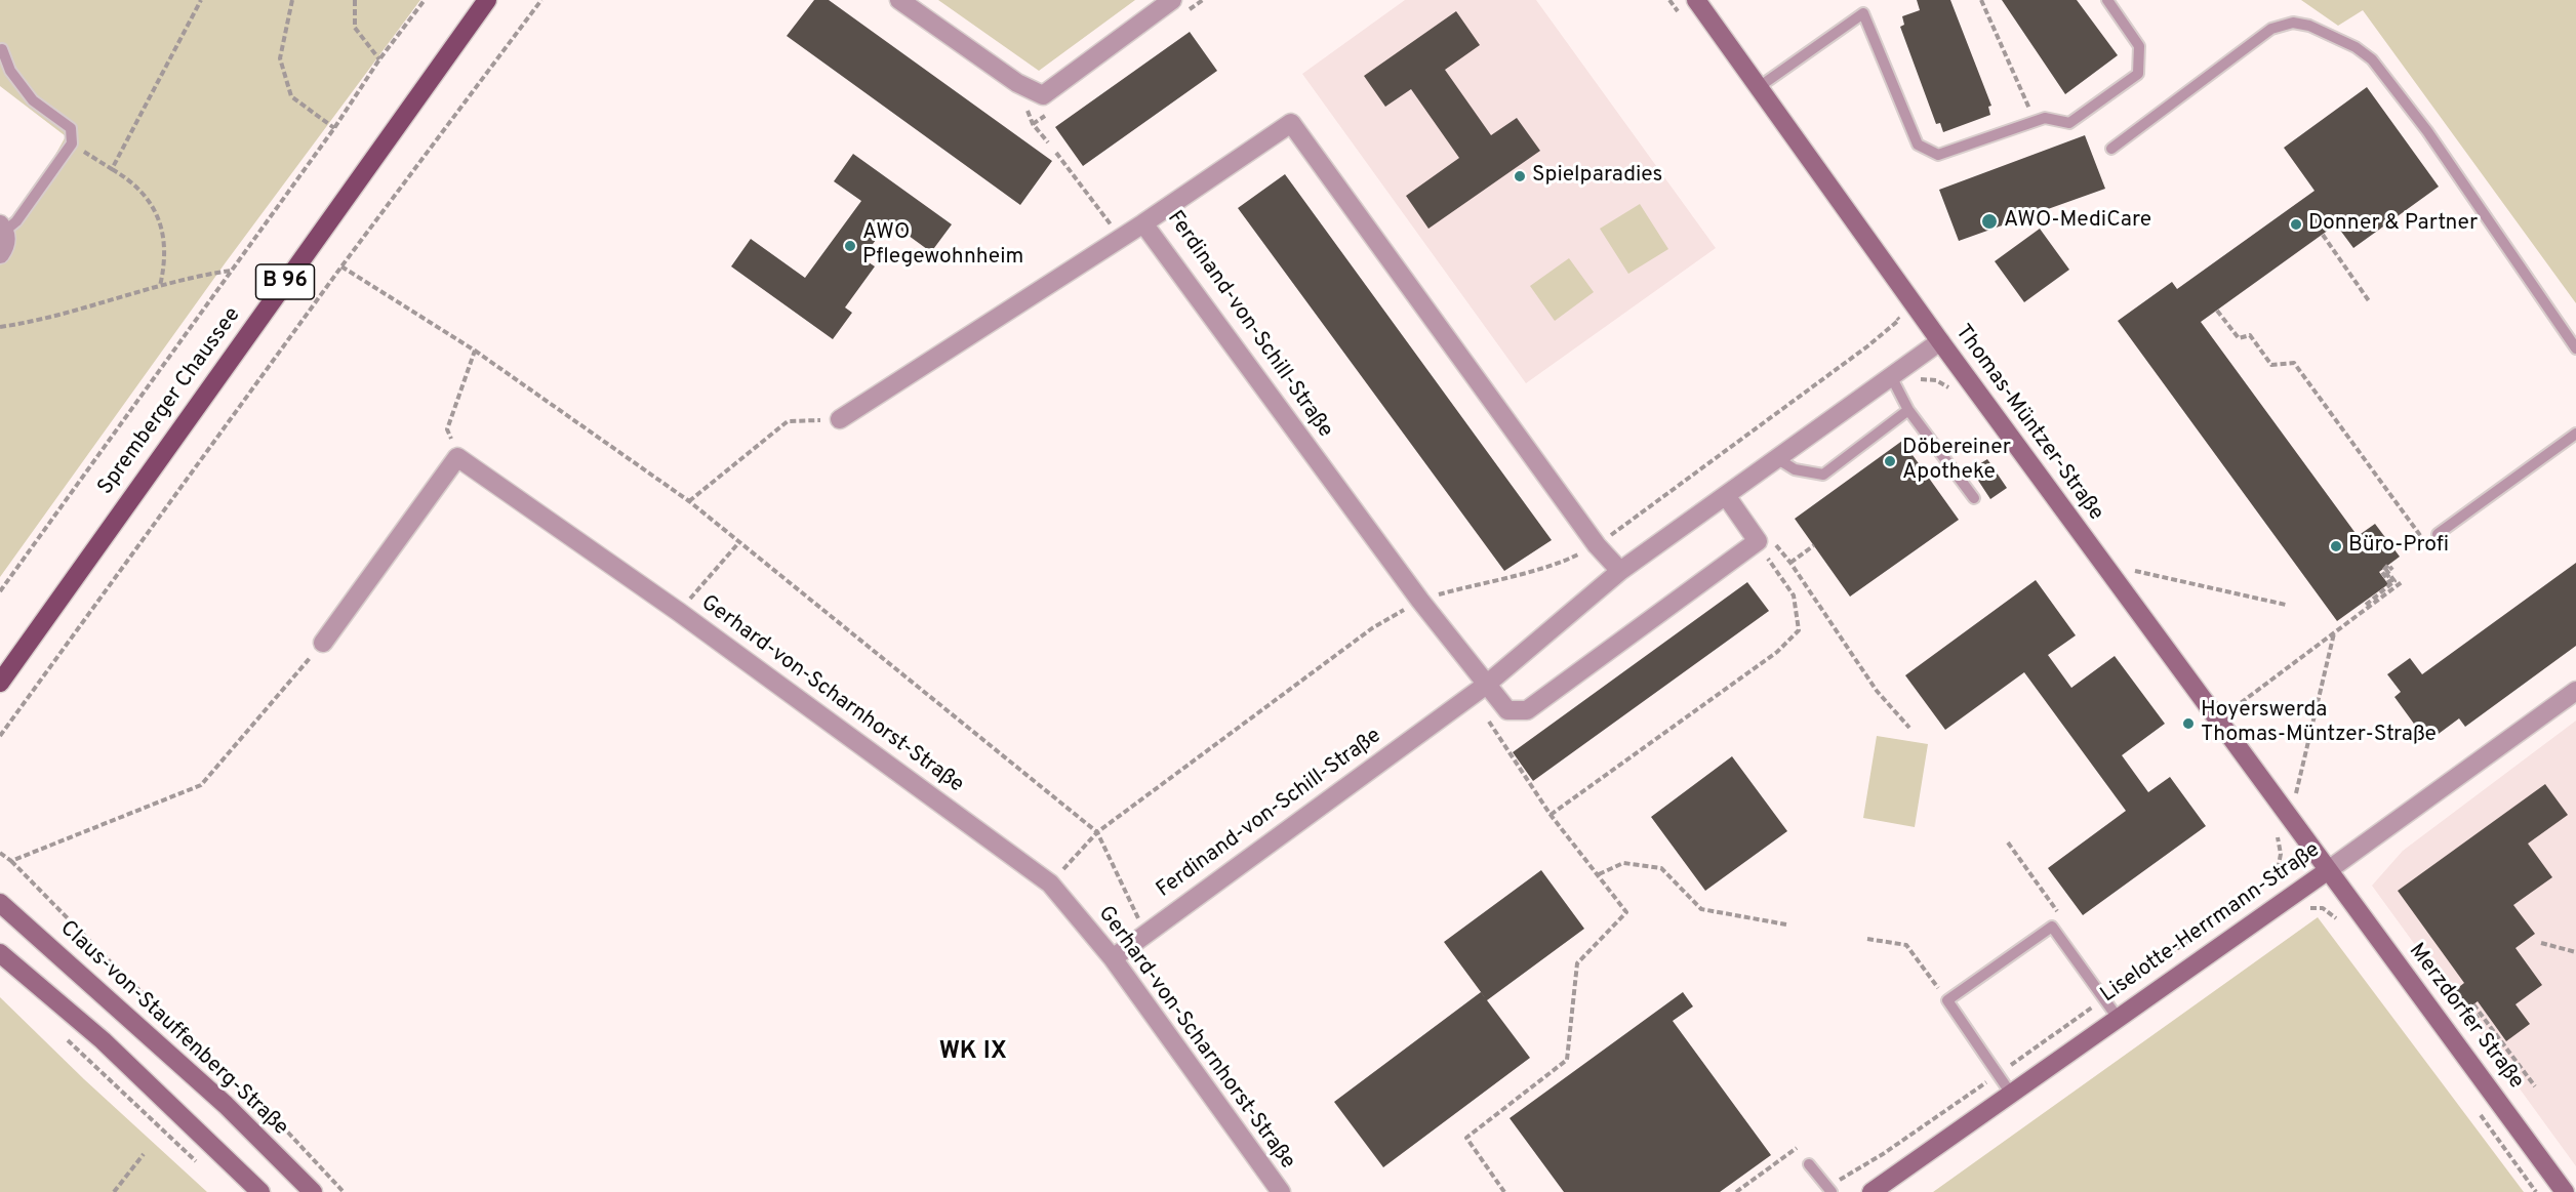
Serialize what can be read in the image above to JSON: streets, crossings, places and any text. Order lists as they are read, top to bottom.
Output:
{
  "streets": {
    "main road": ["B 96", "Spremberger Chaussee"],
    "street": [
      "Ferdinand-von-Schill-Straße",
      "Thomas-Müntzer-Straße",
      "Gerhard-von-Scharnhorst-Straße",
      "Liselotte-Herrmann-Straße",
      "Merzdorfer Straße",
      "Claus-von-Stauffenberg-Straße"
    ]
  },
  "crossings": [
    ["Ferdinand-von-Schill-Straße", "Thomas-Müntzer-Straße"],
    ["Ferdinand-von-Schill-Straße", "Gerhard-von-Scharnhorst-Straße"],
    ["Thomas-Müntzer-Straße", "Liselotte-Herrmann-Straße"],
    ["Thomas-Müntzer-Straße", "Merzdorfer Straße"],
    ["Liselotte-Herrmann-Straße", "Merzdorfer Straße"]
  ],
  "districts": ["WK IX"],
  "places": [
    "Spielparadies",
    "AWO-MediCare",
    "Donner & Partner",
    "AWO Pflegewohnheim",
    "Döbereiner Apotheke",
    "Büro-Profi",
    "Hoyerswerda Thomas-Müntzer-Straße"
  ]
}
